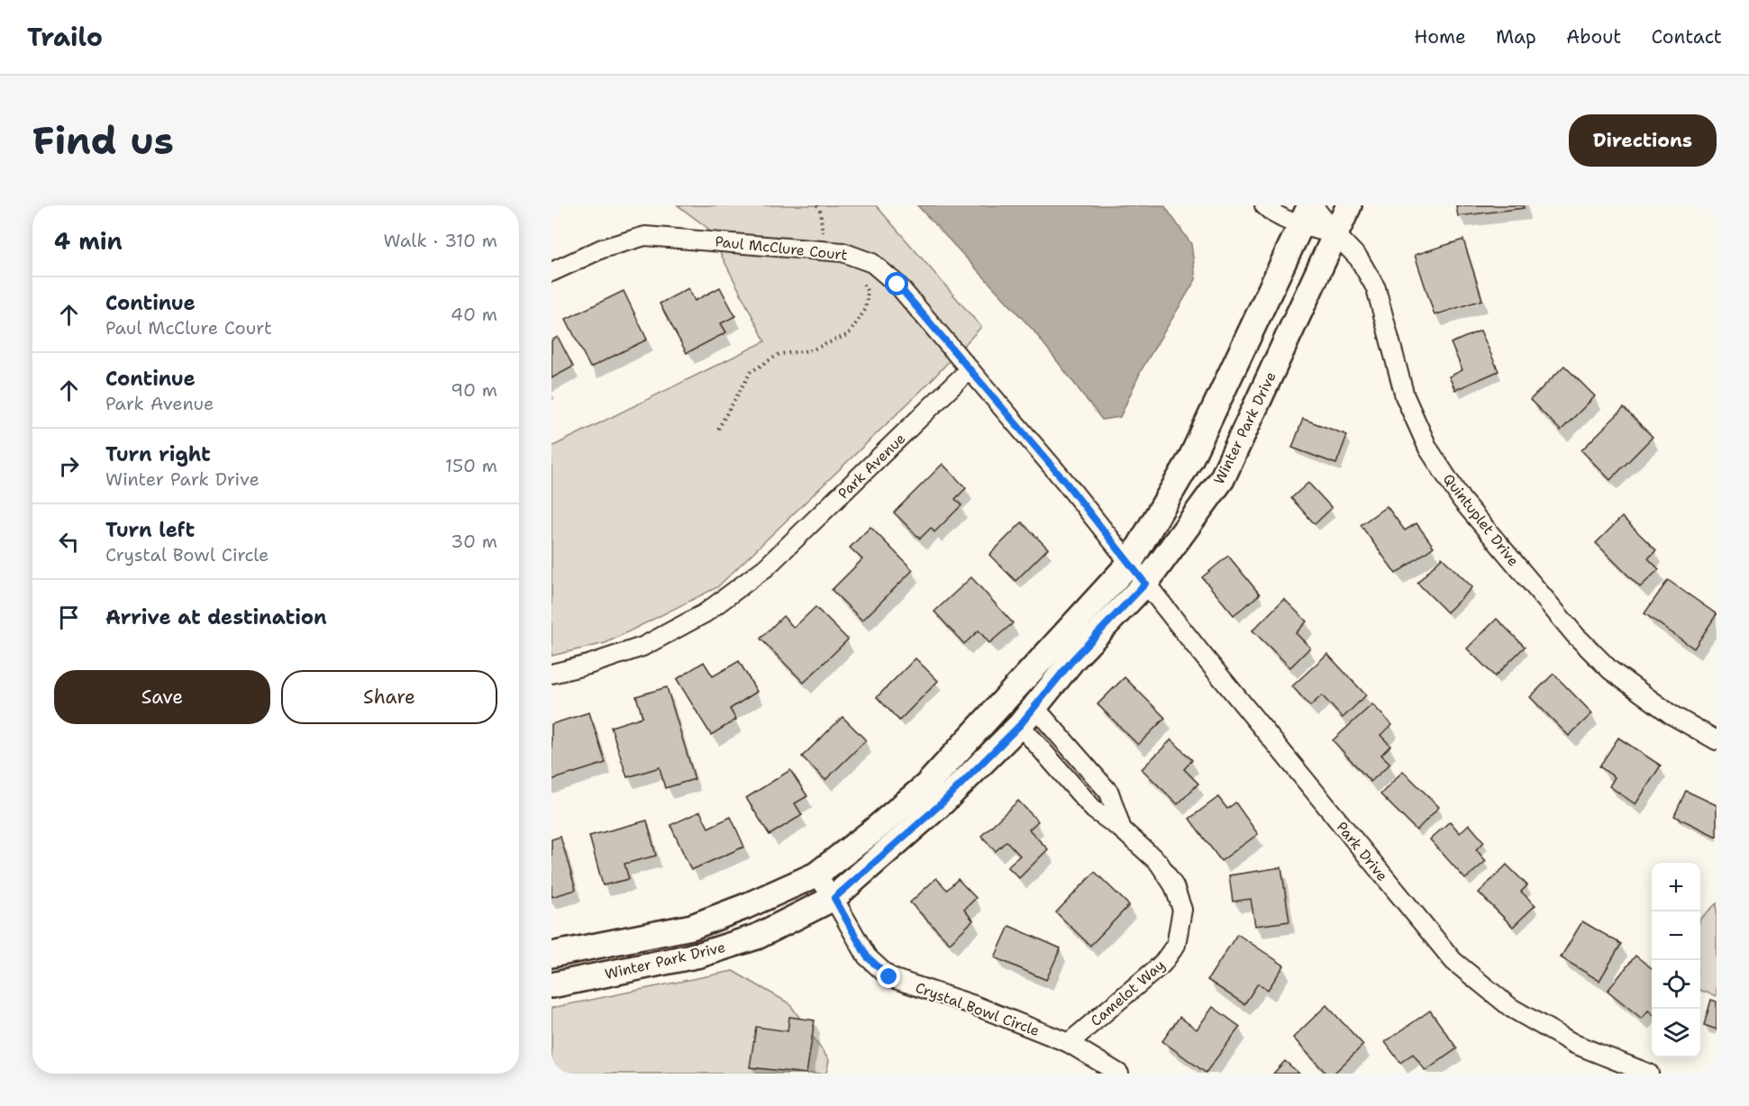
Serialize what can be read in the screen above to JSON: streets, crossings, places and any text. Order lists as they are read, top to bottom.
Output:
{
  "streets": {
    "street": [
      "Paul McClure Court",
      "Winter Park Drive",
      "Park Avenue",
      "Quintuplet Drive",
      "Park Drive",
      "Camelot Way",
      "Crystal Bowl Circle"
    ]
  },
  "crossings": [
    ["Paul McClure Court", "Park Avenue"],
    ["Winter Park Drive", "Quintuplet Drive"],
    ["Winter Park Drive", "Park Drive"],
    ["Winter Park Drive", "Camelot Way"],
    ["Winter Park Drive", "Crystal Bowl Circle"],
    ["Camelot Way", "Crystal Bowl Circle"]
  ],
  "page": {
    "header": "Trailo",
    "nav": [
      "Home",
      "Map",
      "About",
      "Contact"
    ],
    "buttons": [
      "Directions",
      ["Save", "Share"]
    ],
    "title": "Find us",
    "heading": ["4 min", "Walk · 310 m"],
    "list": [
      ["Continue", "Paul McClure Court", "40 m"],
      ["Continue", "Park Avenue", "90 m"],
      ["Turn right", "Winter Park Drive", "150 m"],
      ["Turn left", "Crystal Bowl Circle", "30 m"],
      "Arrive at destination"
    ],
    "map_buttons": ["+", "−"]
  }
}
